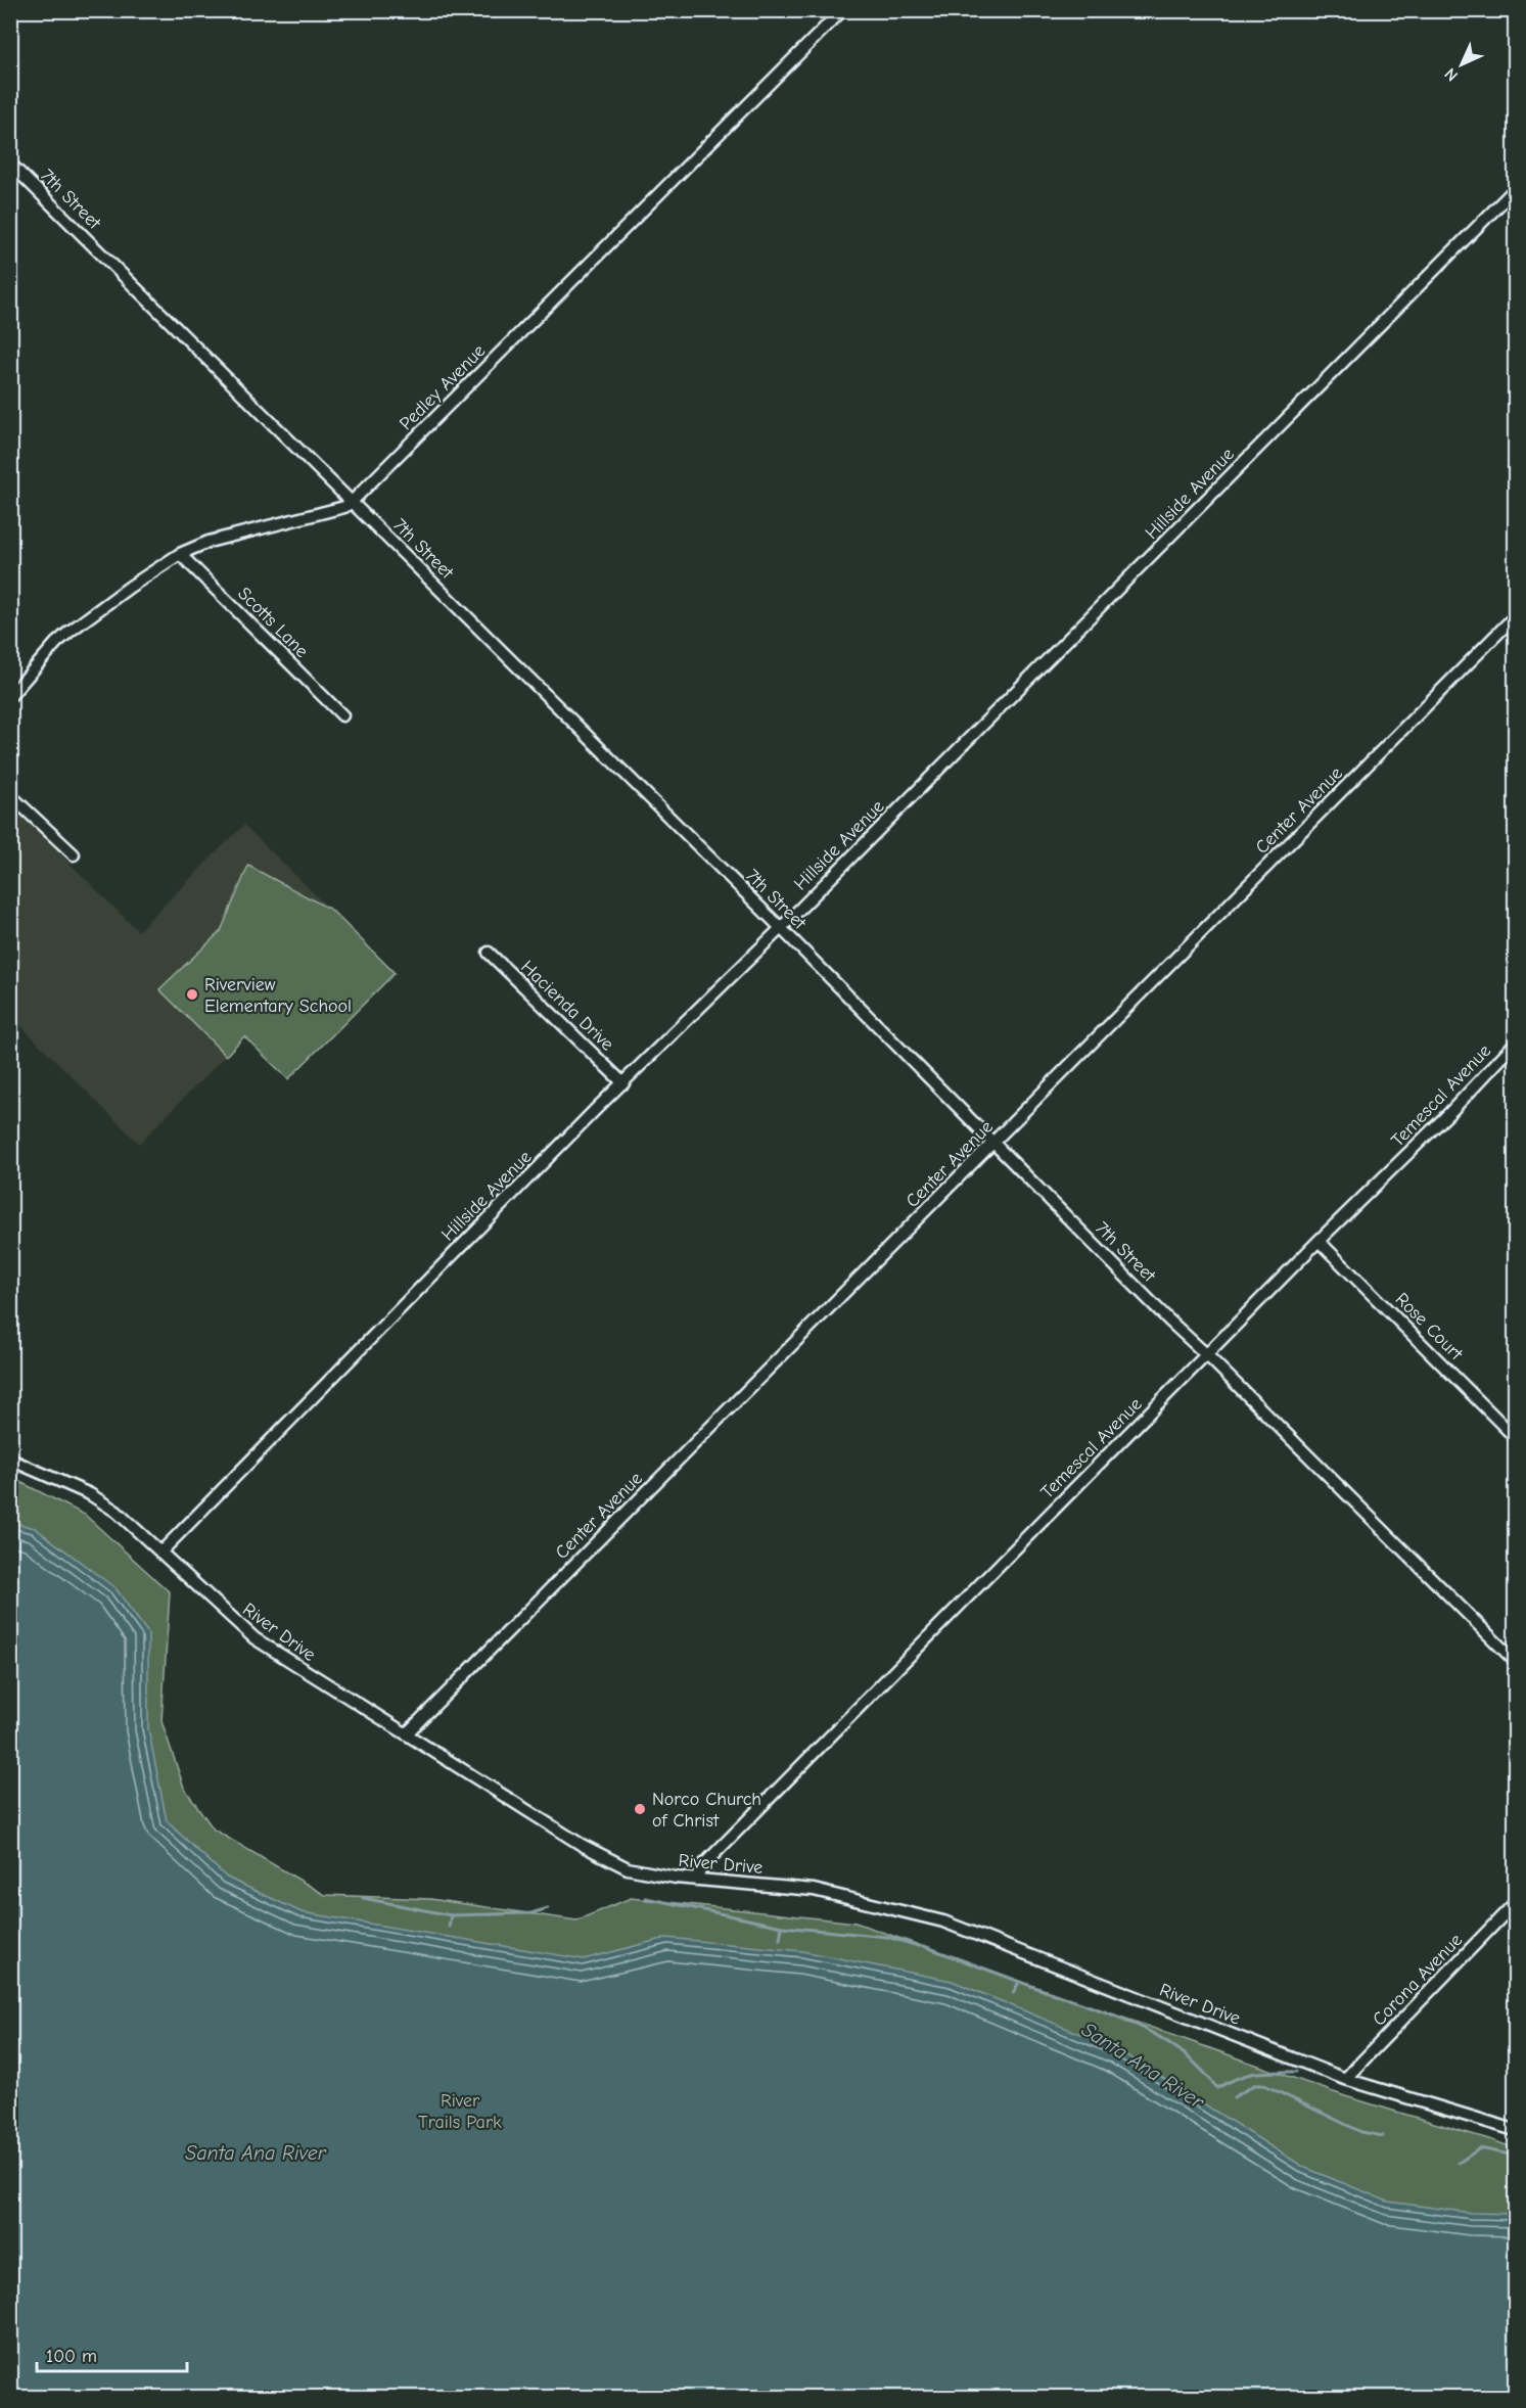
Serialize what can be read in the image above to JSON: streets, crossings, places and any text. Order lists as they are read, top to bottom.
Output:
{
  "streets": {
    "street": [
      "7th Street",
      "Pedley Avenue",
      "Hillside Avenue",
      "Scotts Lane",
      "Center Avenue",
      "Hacienda Drive",
      "Temescal Avenue",
      "Rose Court",
      "River Drive",
      "Corona Avenue"
    ]
  },
  "crossings": [
    ["7th Street", "Pedley Avenue"],
    ["7th Street", "Hillside Avenue"],
    ["7th Street", "Center Avenue"],
    ["7th Street", "Temescal Avenue"],
    ["Pedley Avenue", "Scotts Lane"],
    ["Hillside Avenue", "Hacienda Drive"],
    ["Hillside Avenue", "River Drive"],
    ["Center Avenue", "River Drive"],
    ["Temescal Avenue", "Rose Court"],
    ["Temescal Avenue", "River Drive"],
    ["River Drive", "Corona Avenue"]
  ],
  "water": ["Santa Ana River"],
  "parks": ["River Trails Park"],
  "places": ["Riverview Elementary School", "Norco Church of Christ"],
  "scale_bar": "100 m",
  "north": "bottom left"
}
